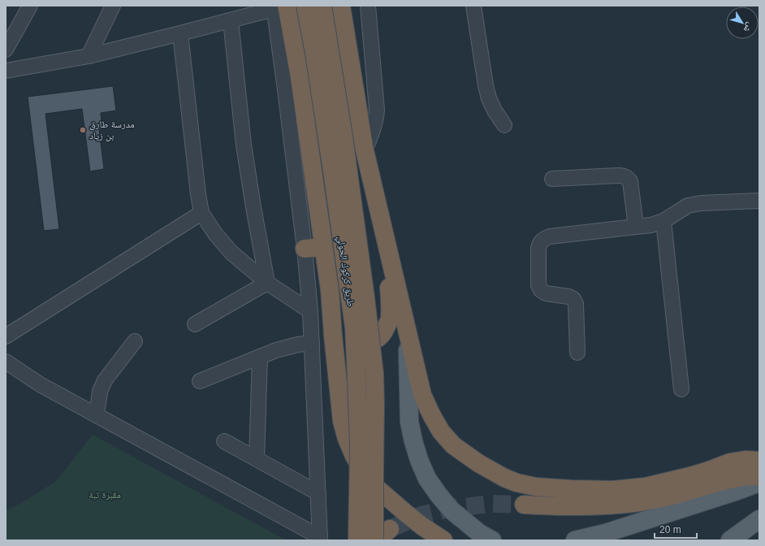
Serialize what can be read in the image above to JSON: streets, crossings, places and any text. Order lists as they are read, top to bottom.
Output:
{
  "streets": {
    "highway": ["طريق كركوك الحولي"]
  },
  "parks": ["مقبرة تبة"],
  "places": ["مدرسة طارق بن زياد"],
  "scale_bar": "20 m",
  "north": "bottom right"
}
